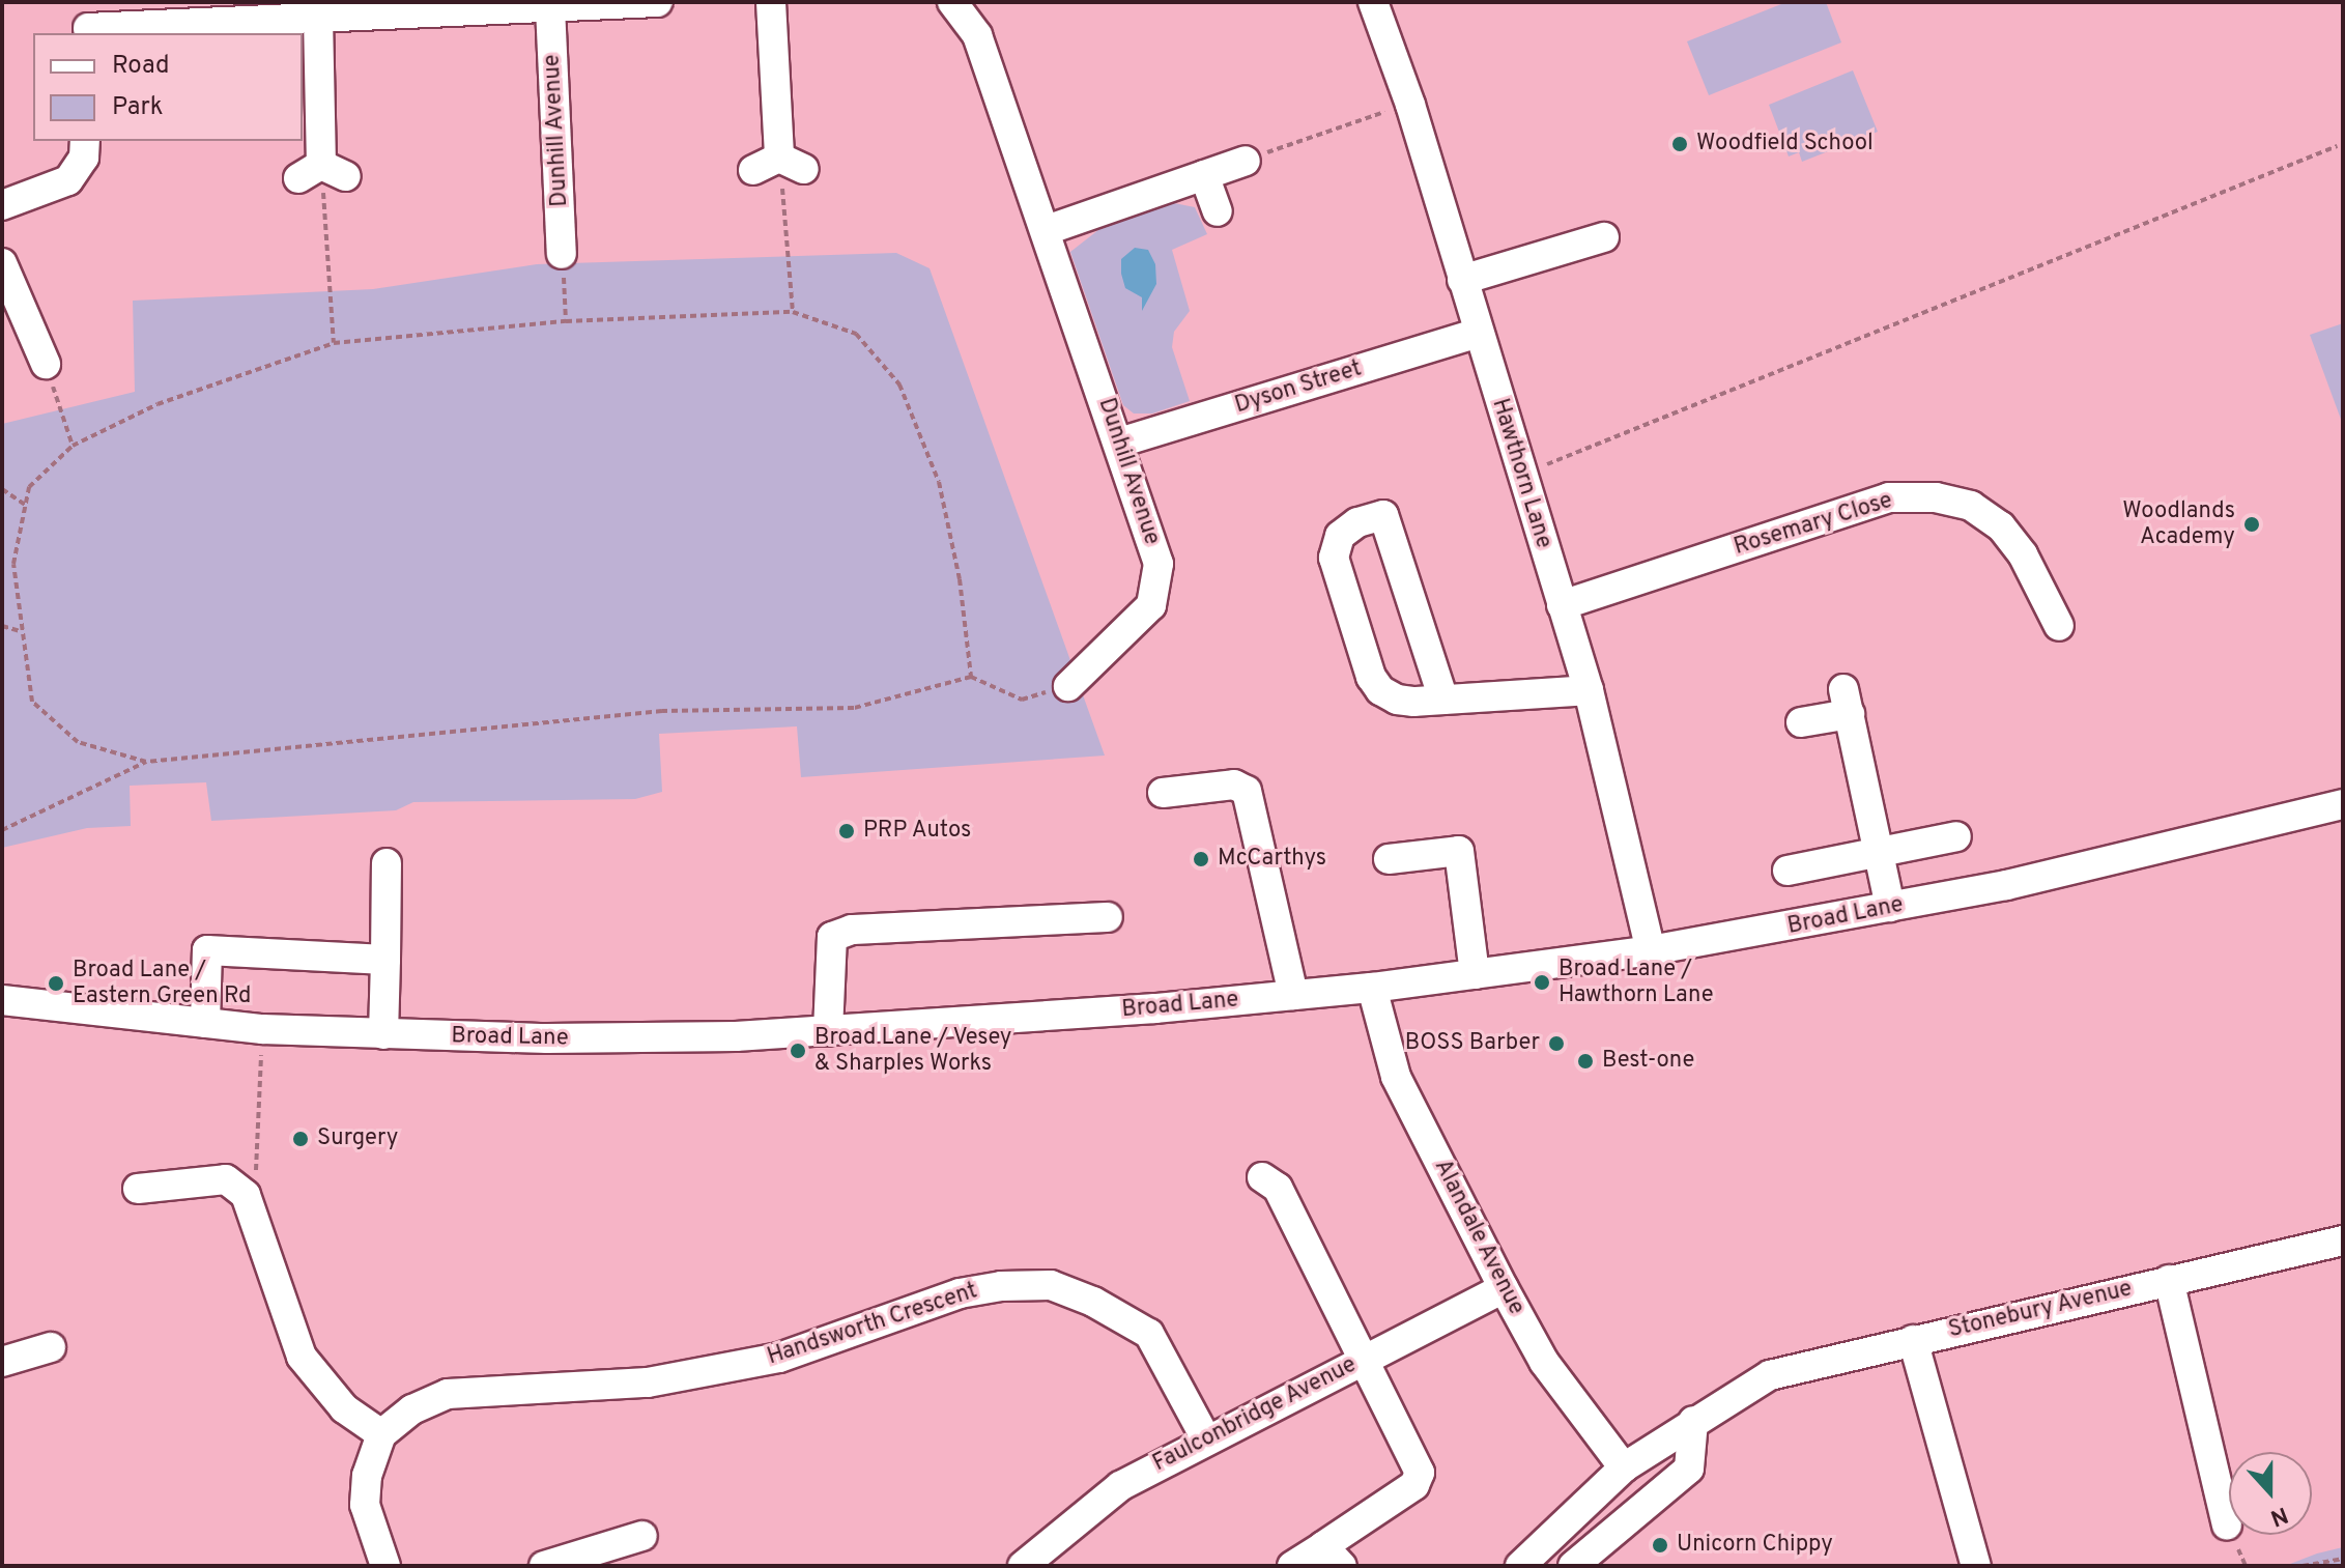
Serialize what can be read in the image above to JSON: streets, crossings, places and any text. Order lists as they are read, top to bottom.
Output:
{
  "streets": {
    "street": [
      "Dunhill Avenue",
      "Dyson Street",
      "Hawthorn Lane",
      "Rosemary Close",
      "Broad Lane",
      "Alandale Avenue",
      "Stonebury Avenue",
      "Handsworth Crescent",
      "Faulconbridge Avenue"
    ]
  },
  "crossings": [
    ["Dunhill Avenue", "Dyson Street"],
    ["Dyson Street", "Hawthorn Lane"],
    ["Hawthorn Lane", "Rosemary Close"],
    ["Hawthorn Lane", "Broad Lane"],
    ["Broad Lane", "Alandale Avenue"],
    ["Alandale Avenue", "Stonebury Avenue"],
    ["Alandale Avenue", "Faulconbridge Avenue"],
    ["Handsworth Crescent", "Faulconbridge Avenue"]
  ],
  "places": [
    "Woodfield School",
    "Woodlands Academy",
    "PRP Autos",
    "McCarthys",
    "Broad Lane / Hawthorn Lane",
    "Broad Lane / Eastern Green Rd",
    "BOSS Barber",
    "Broad Lane / Vesey & Sharples Works",
    "Best-one",
    "Surgery",
    "Unicorn Chippy"
  ],
  "legend": ["Road", "Park"],
  "north": "bottom"
}
